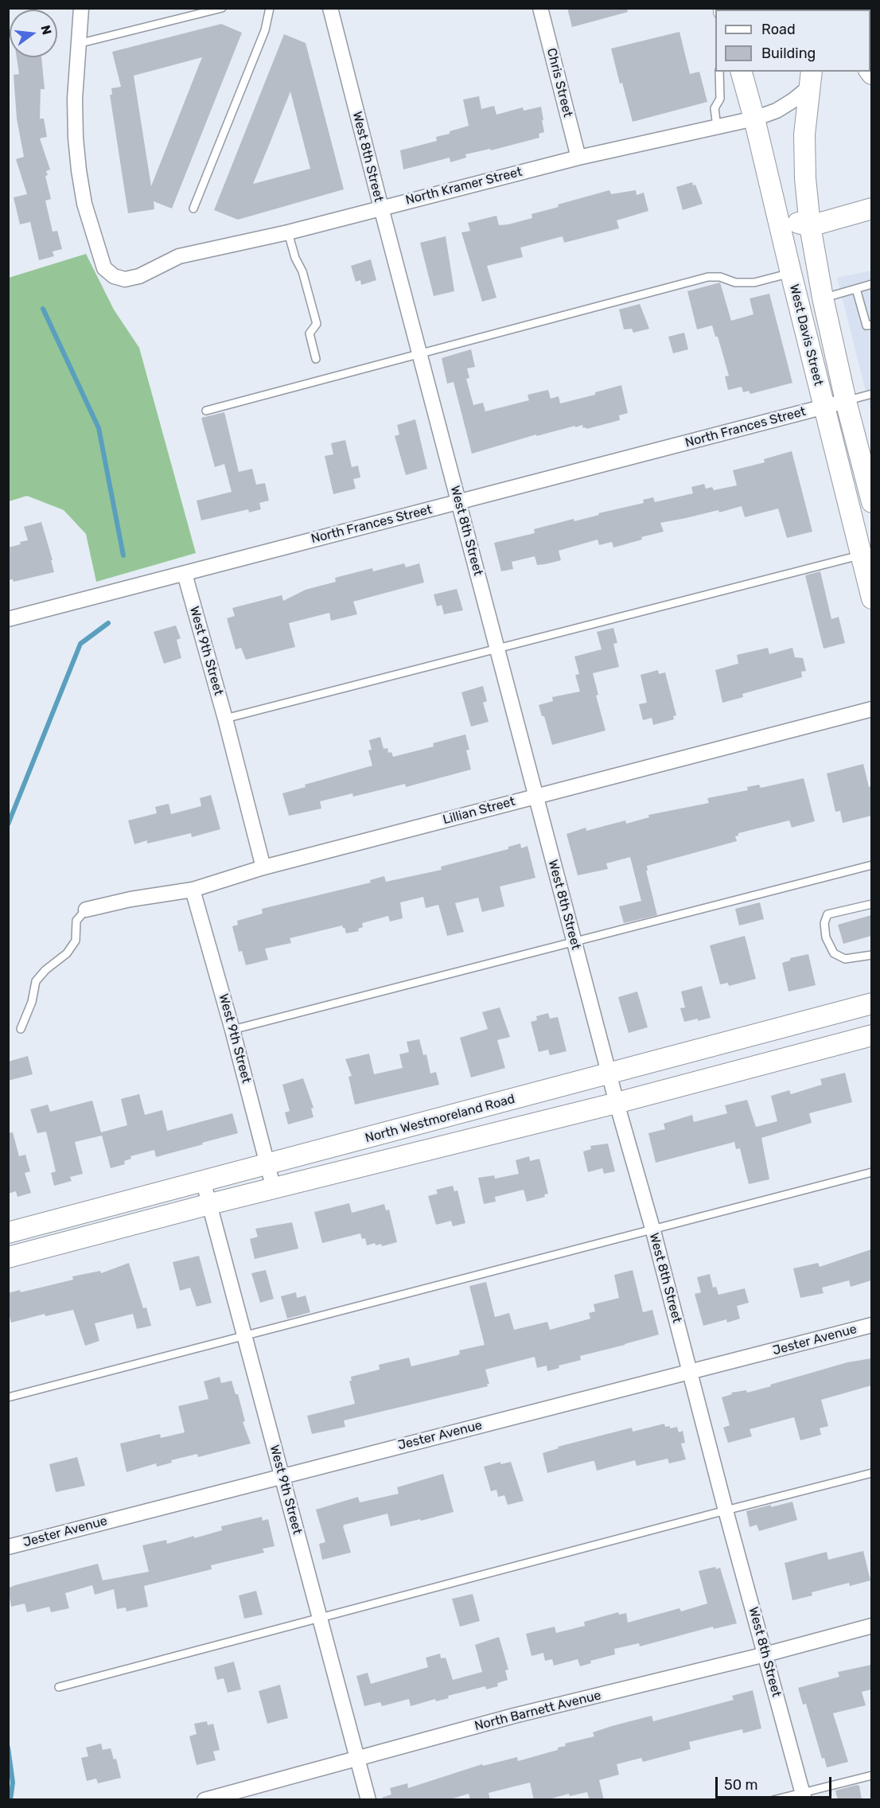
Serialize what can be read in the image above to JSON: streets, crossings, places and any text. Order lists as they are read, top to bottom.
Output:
{
  "streets": {
    "main road": ["West Davis Street", "North Westmoreland Road"],
    "street": [
      "Chris Street",
      "West 8th Street",
      "North Kramer Street",
      "North Frances Street",
      "West 9th Street",
      "Lillian Street",
      "Jester Avenue",
      "North Barnett Avenue"
    ]
  },
  "crossings": [
    ["Chris Street", "North Kramer Street"],
    ["West 8th Street", "North Kramer Street"],
    ["West 8th Street", "North Frances Street"],
    ["West 8th Street", "Lillian Street"],
    ["West 8th Street", "North Westmoreland Road"],
    ["West 8th Street", "Jester Avenue"],
    ["West 8th Street", "North Barnett Avenue"],
    ["North Kramer Street", "West Davis Street"],
    ["West Davis Street", "North Frances Street"],
    ["North Frances Street", "West 9th Street"],
    ["West 9th Street", "Lillian Street"],
    ["West 9th Street", "North Westmoreland Road"],
    ["West 9th Street", "Jester Avenue"],
    ["West 9th Street", "North Barnett Avenue"]
  ],
  "legend": ["Road", "Building"],
  "scale_bar": "50 m",
  "north": "right"
}
